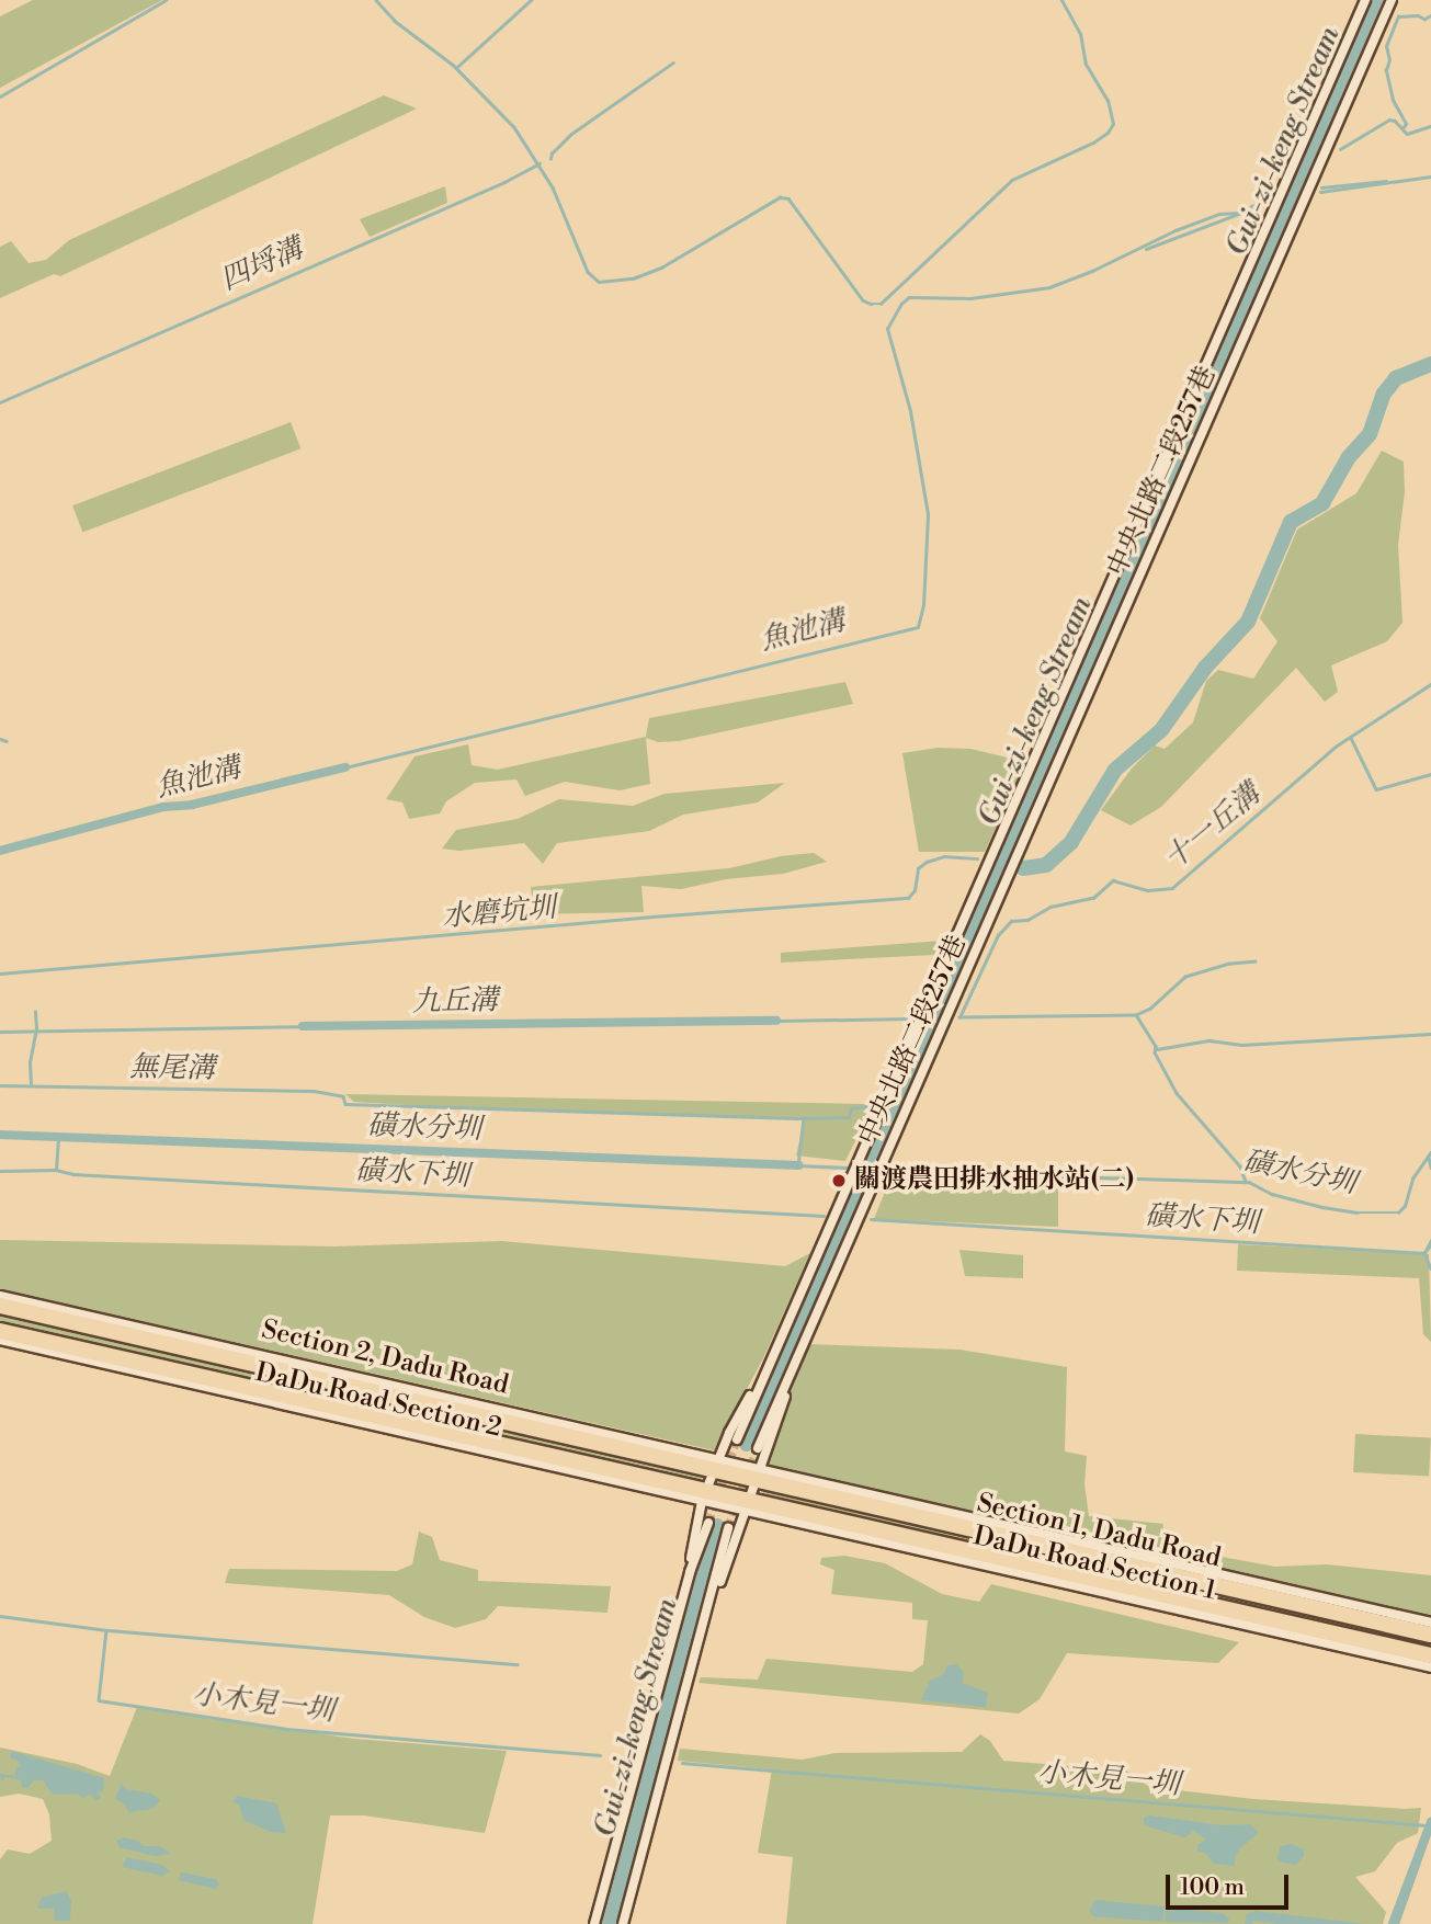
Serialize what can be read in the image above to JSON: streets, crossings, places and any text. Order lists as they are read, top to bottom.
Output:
{
  "streets": {
    "main road": [
      "Section 2, Dadu Road",
      "DaDu Road Section 2",
      "Section 1, Dadu Road",
      "DaDu Road Section 1"
    ],
    "street": ["中央北路二段257巷"]
  },
  "crossings": [
    ["中央北路二段257巷", "Section 2, Dadu Road"],
    ["中央北路二段257巷", "DaDu Road Section 2"],
    ["中央北路二段257巷", "Section 1, Dadu Road"],
    ["中央北路二段257巷", "DaDu Road Section 1"],
    ["Section 2, Dadu Road", "Section 1, Dadu Road"]
  ],
  "water": [
    "Gui-zi-keng Stream",
    "四埒溝",
    "魚池溝",
    "十一丘溝",
    "水磨坑圳",
    "九丘溝",
    "無尾溝",
    "磺水分圳",
    "磺水下圳",
    "小木見一圳"
  ],
  "places": ["關渡農田排水抽水站(二)"],
  "scale_bar": "100 m"
}
